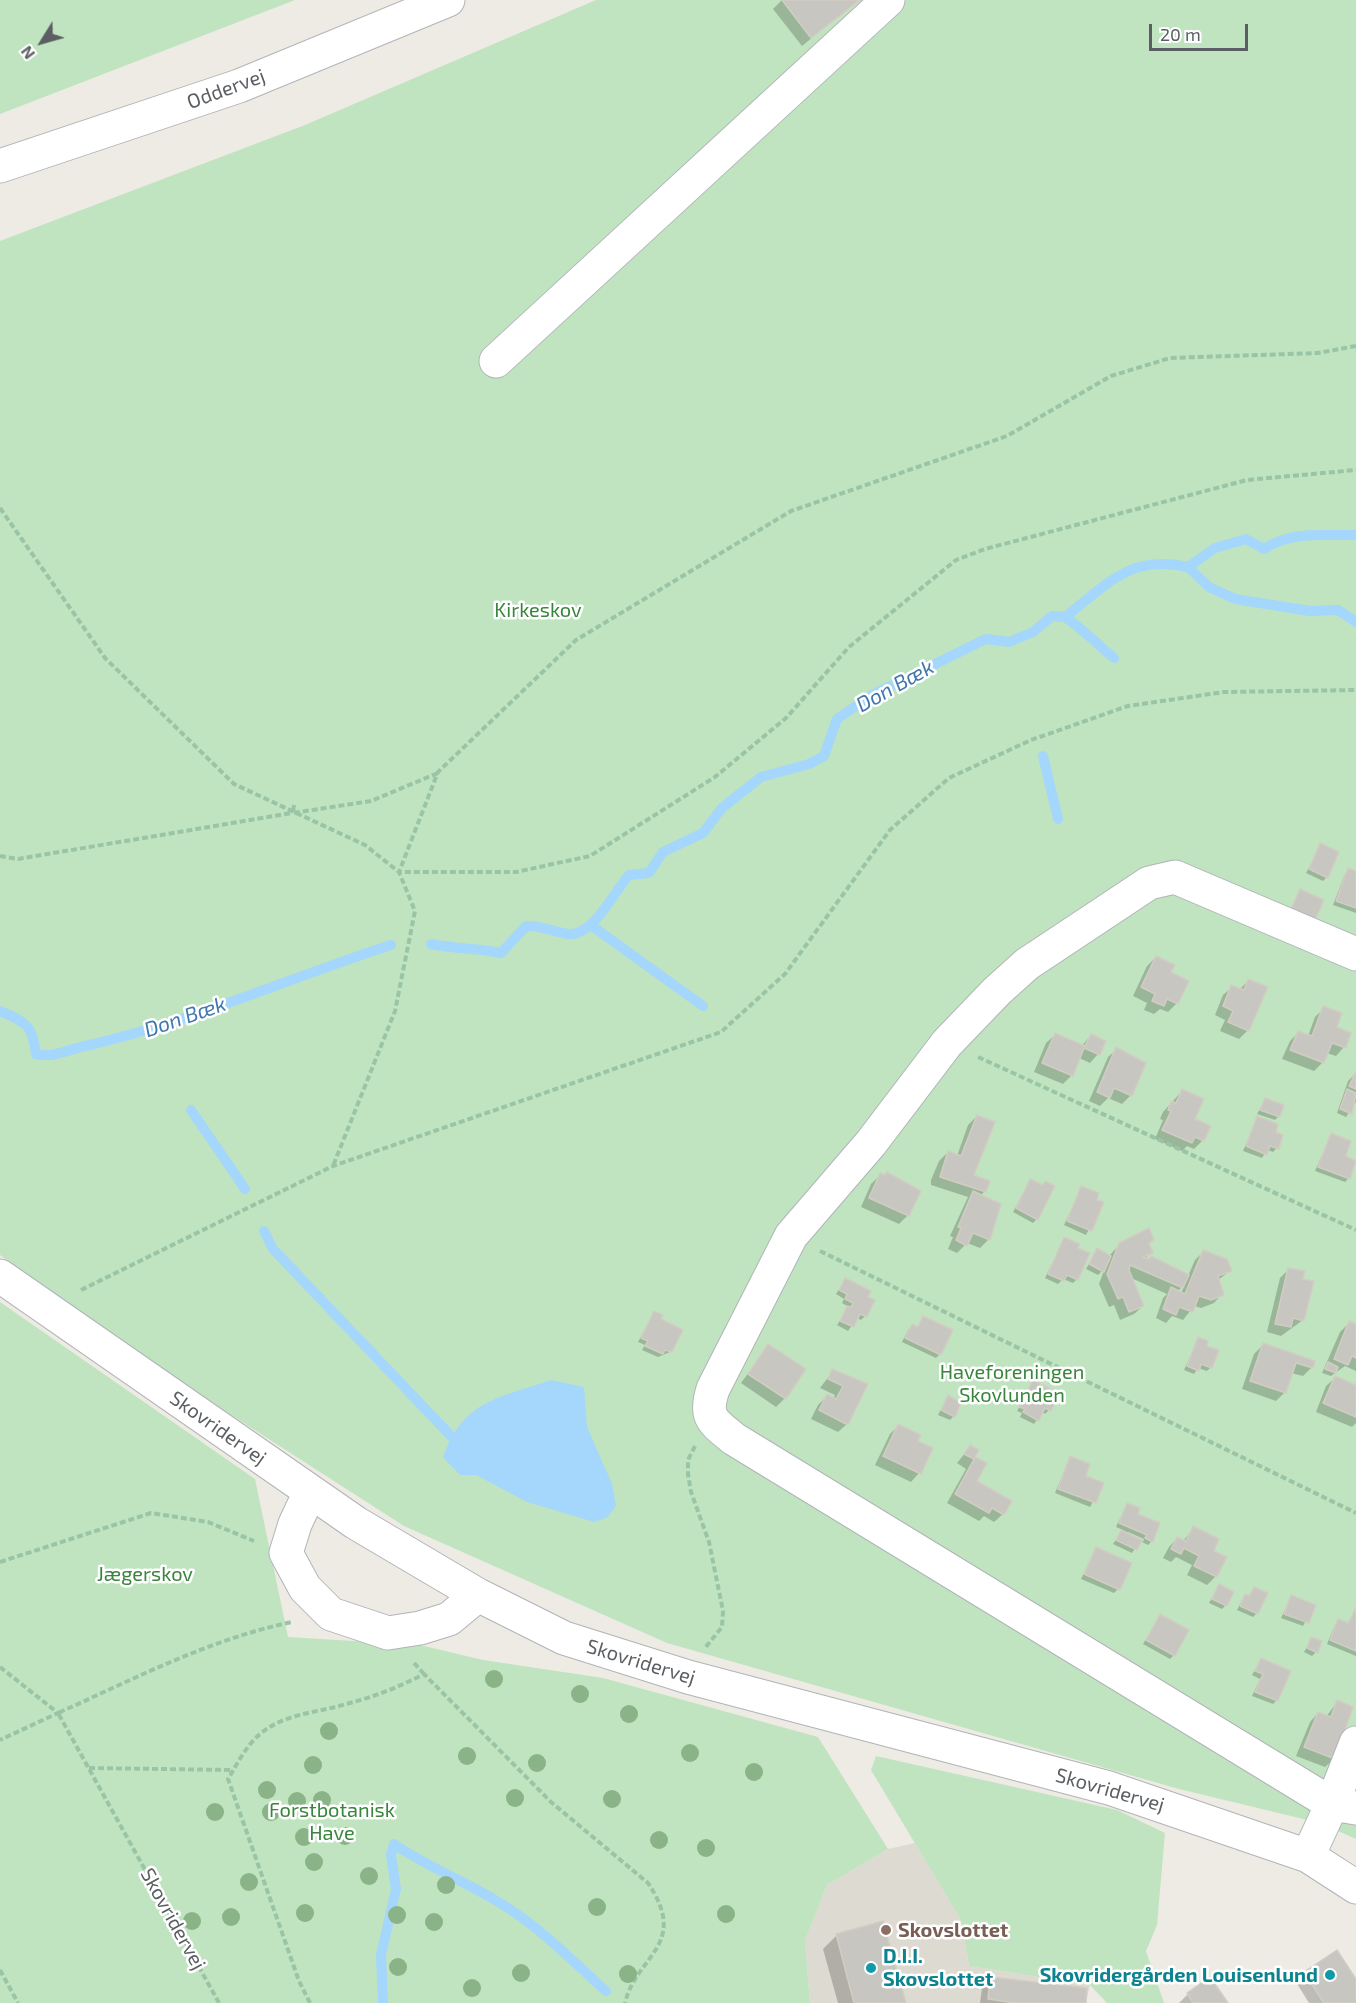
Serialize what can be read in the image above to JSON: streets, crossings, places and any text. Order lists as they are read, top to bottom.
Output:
{
  "streets": {
    "street": ["Oddervej", "Skovridervej"]
  },
  "water": ["Don Bæk"],
  "parks": [
    "Kirkeskov",
    "Haveforeningen Skovlunden",
    "Jægerskov",
    "Forstbotanisk Have"
  ],
  "places": ["Skovslottet", "D.I.I. Skovslottet", "Skovridergården Louisenlund"],
  "scale_bar": "20 m",
  "north": "bottom left"
}
